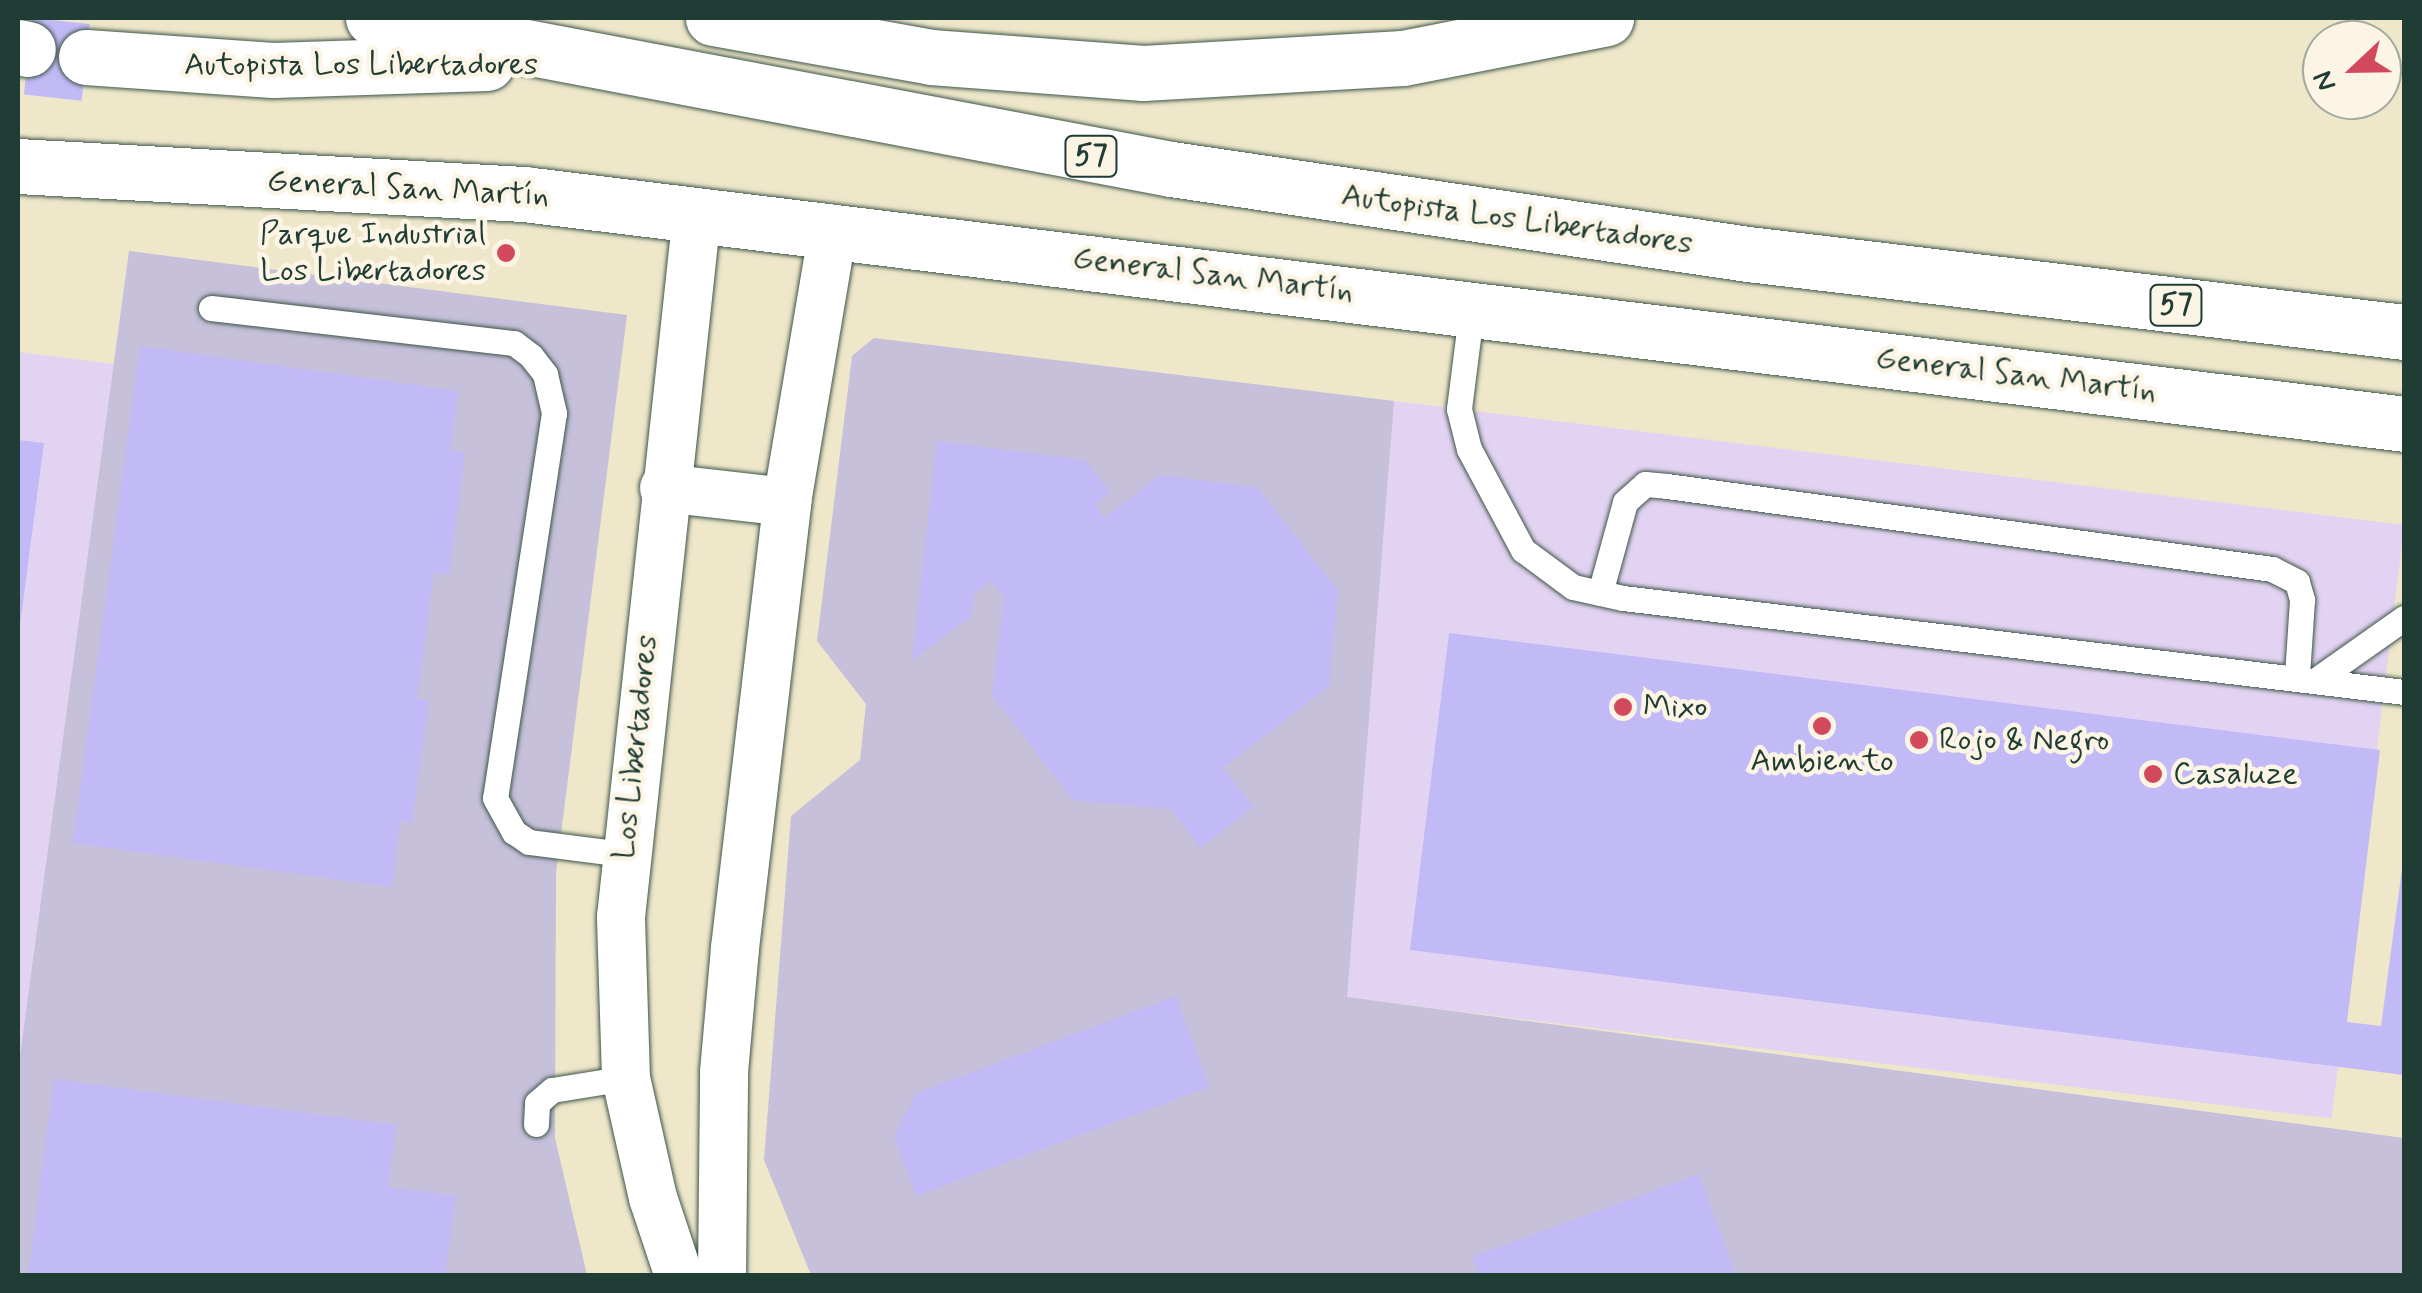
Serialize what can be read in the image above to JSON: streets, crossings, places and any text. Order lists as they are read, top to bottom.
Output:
{
  "streets": {
    "main road": ["Autopista Los Libertadores", "57", "General San Martín"],
    "street": ["Los Libertadores"]
  },
  "crossings": [
    ["General San Martín", "Los Libertadores"]
  ],
  "places": [
    "Parque Industrial Los Libertadores",
    "Mixo",
    "Ambiento",
    "Rojo & Negro",
    "Casaluze"
  ],
  "north": "left"
}
